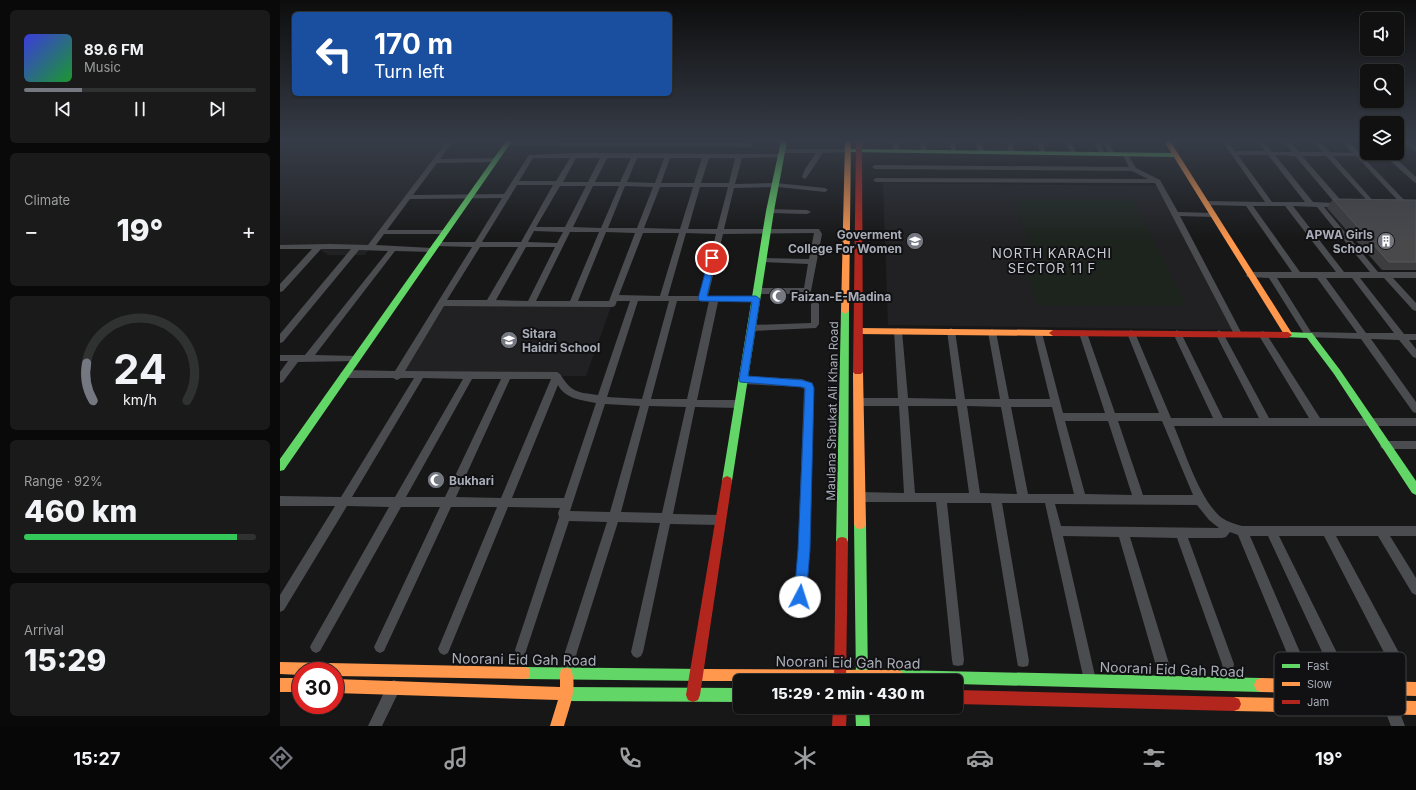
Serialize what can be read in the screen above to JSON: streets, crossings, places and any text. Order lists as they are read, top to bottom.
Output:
{
  "streets": {
    "main road": ["Maulana Shaukat Ali Khan Road", "Noorani Eid Gah Road"]
  },
  "districts": ["NORTH KARACHI SECTOR 11 F"],
  "places": {
    "school or university": ["Goverment College For Women", "Sitara Haidri School"],
    "building": ["APWA Girls School"],
    "mosque": ["Faizan-E-Madina", "Bukhari"]
  },
  "legend": ["Fast", "Slow", "Jam"],
  "page": {
    "turn": ["170 m", "Turn left"],
    "song": ["89.6 FM", "Music"],
    "tile": [
      "Climate",
      ["Range · 92%", "460 km"],
      ["Arrival", "15:29"]
    ],
    "heat": ["−", "19°", "+"],
    "limit": "30",
    "trip": "15:29 · 2 min · 430 m",
    "tabs": ["15:27", "19°"],
    "gauge": ["24", "km/h"]
  }
}
